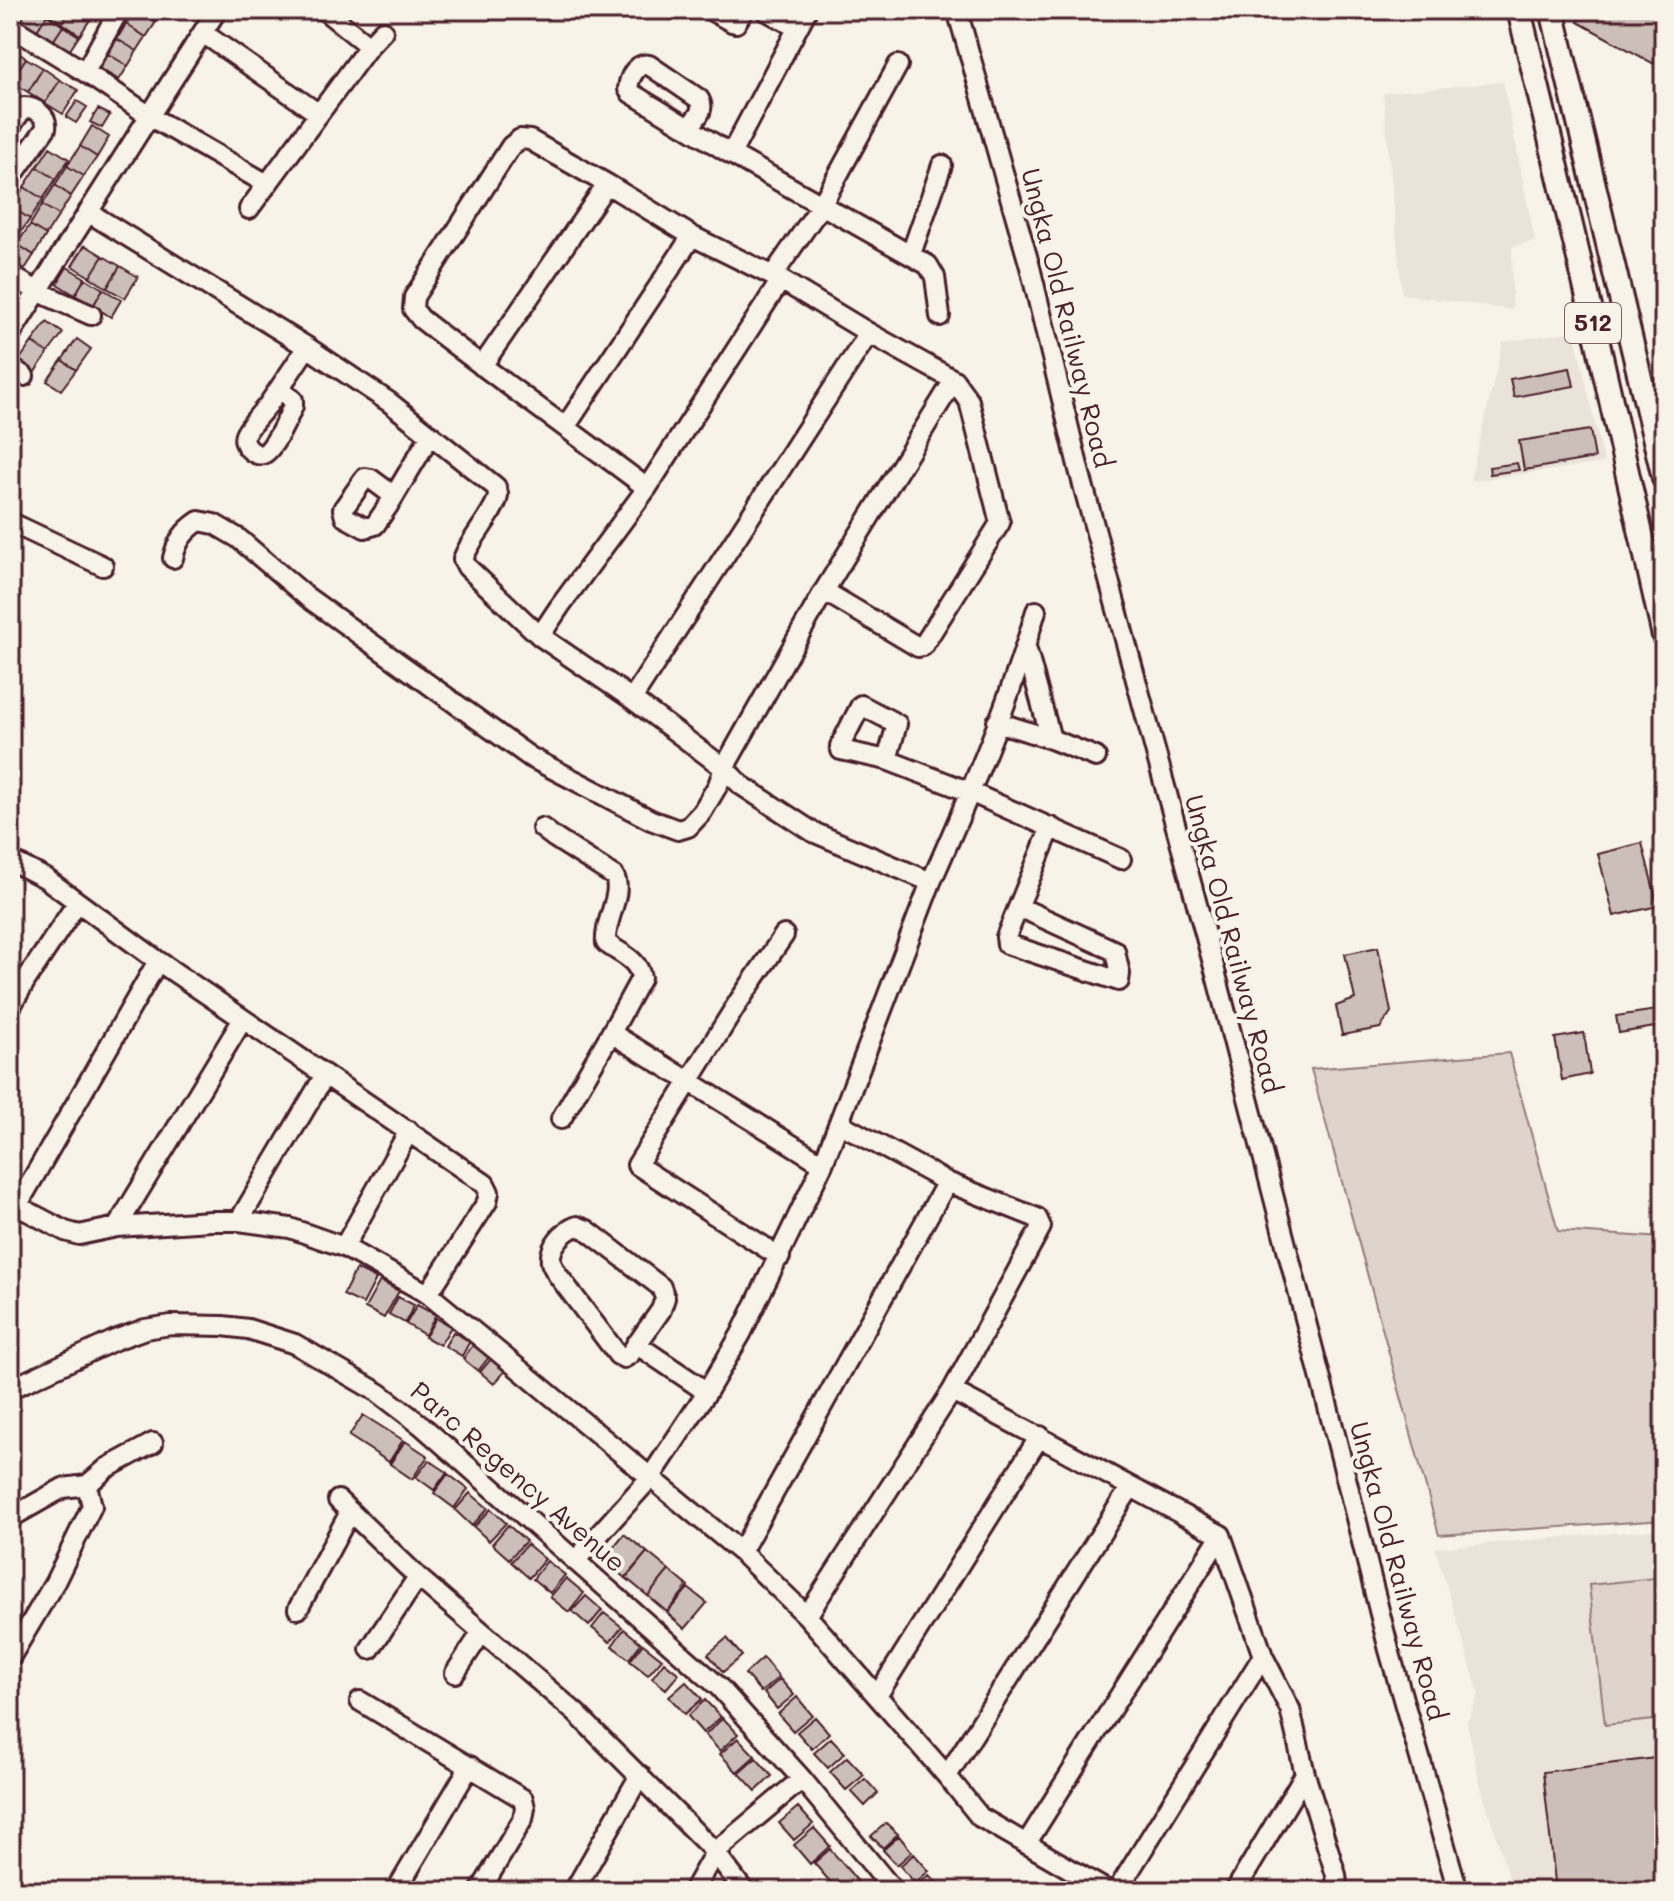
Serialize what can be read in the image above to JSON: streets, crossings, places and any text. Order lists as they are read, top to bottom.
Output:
{
  "streets": {
    "main road": ["512"],
    "street": ["Ungka Old Railway Road", "Parc Regency Avenue"]
  }
}
